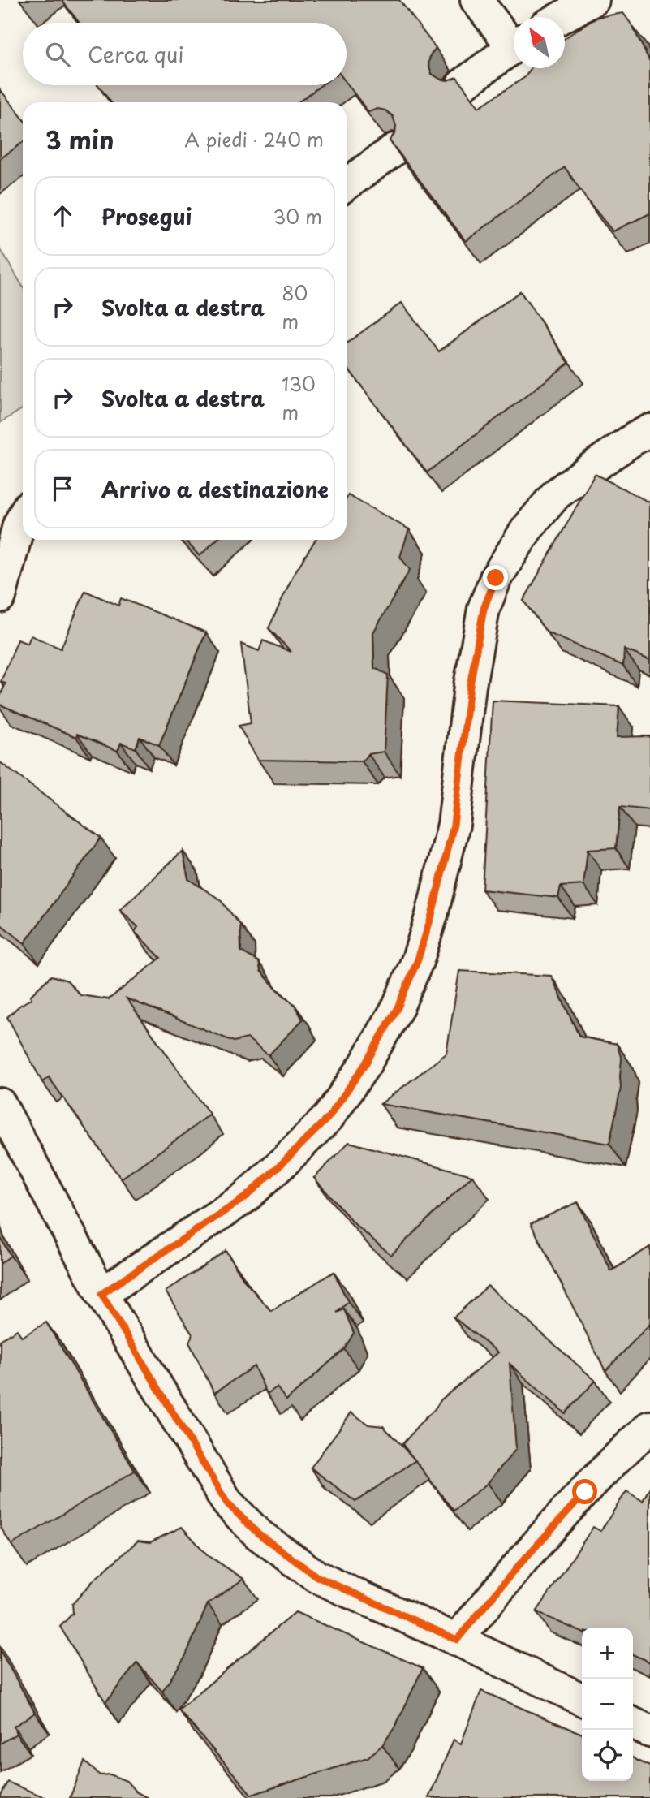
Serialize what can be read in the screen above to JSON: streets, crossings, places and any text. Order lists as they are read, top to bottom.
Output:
{
  "north": "top left",
  "page": {
    "search": "Cerca qui",
    "heading": ["3 min", "A piedi · 240 m"],
    "list": [
      ["Prosegui", "30 m"],
      ["Svolta a destra", "80 m"],
      ["Svolta a destra", "130 m"],
      "Arrivo a destinazione"
    ],
    "map_buttons": ["+", "−"]
  }
}
